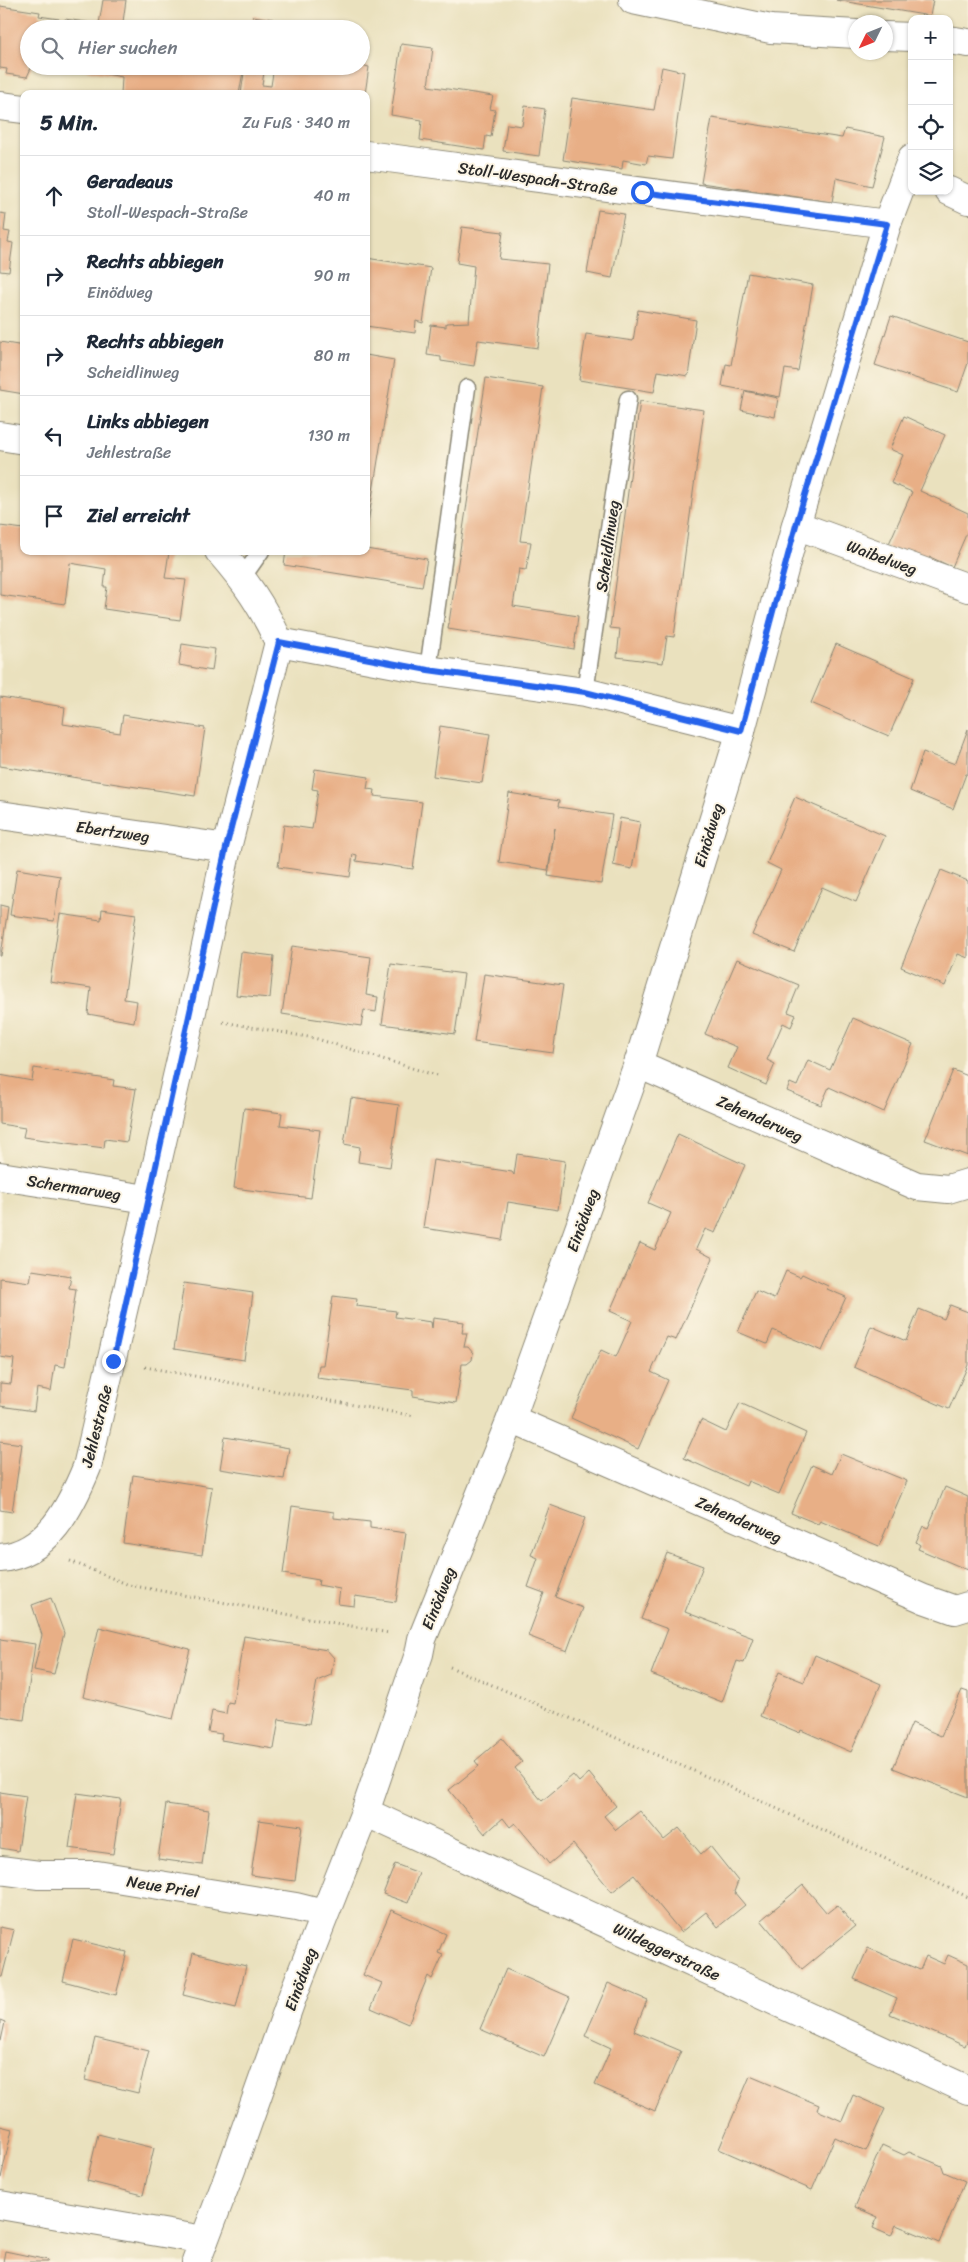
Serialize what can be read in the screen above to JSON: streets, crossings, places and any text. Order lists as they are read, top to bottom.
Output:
{
  "streets": {
    "street": [
      "Stoll-Wespach-Straße",
      "Waibelweg",
      "Ebertzweg",
      "Einödweg",
      "Zehenderweg",
      "Schermarweg",
      "Jehlestraße",
      "Neue Priel",
      "Wildeggerstraße"
    ],
    "lane": ["Scheidlinweg"]
  },
  "crossings": [
    ["Stoll-Wespach-Straße", "Einödweg"],
    ["Waibelweg", "Einödweg"],
    ["Ebertzweg", "Jehlestraße"],
    ["Einödweg", "Zehenderweg"],
    ["Einödweg", "Neue Priel"],
    ["Einödweg", "Wildeggerstraße"],
    ["Schermarweg", "Jehlestraße"]
  ],
  "north": "bottom left",
  "page": {
    "map_buttons": ["+", "−"],
    "search": "Hier suchen",
    "heading": ["5 Min.", "Zu Fuß · 340 m"],
    "list": [
      ["Geradeaus", "Stoll-Wespach-Straße", "40 m"],
      ["Rechts abbiegen", "Einödweg", "90 m"],
      ["Rechts abbiegen", "Scheidlinweg", "80 m"],
      ["Links abbiegen", "Jehlestraße", "130 m"],
      "Ziel erreicht"
    ]
  }
}
